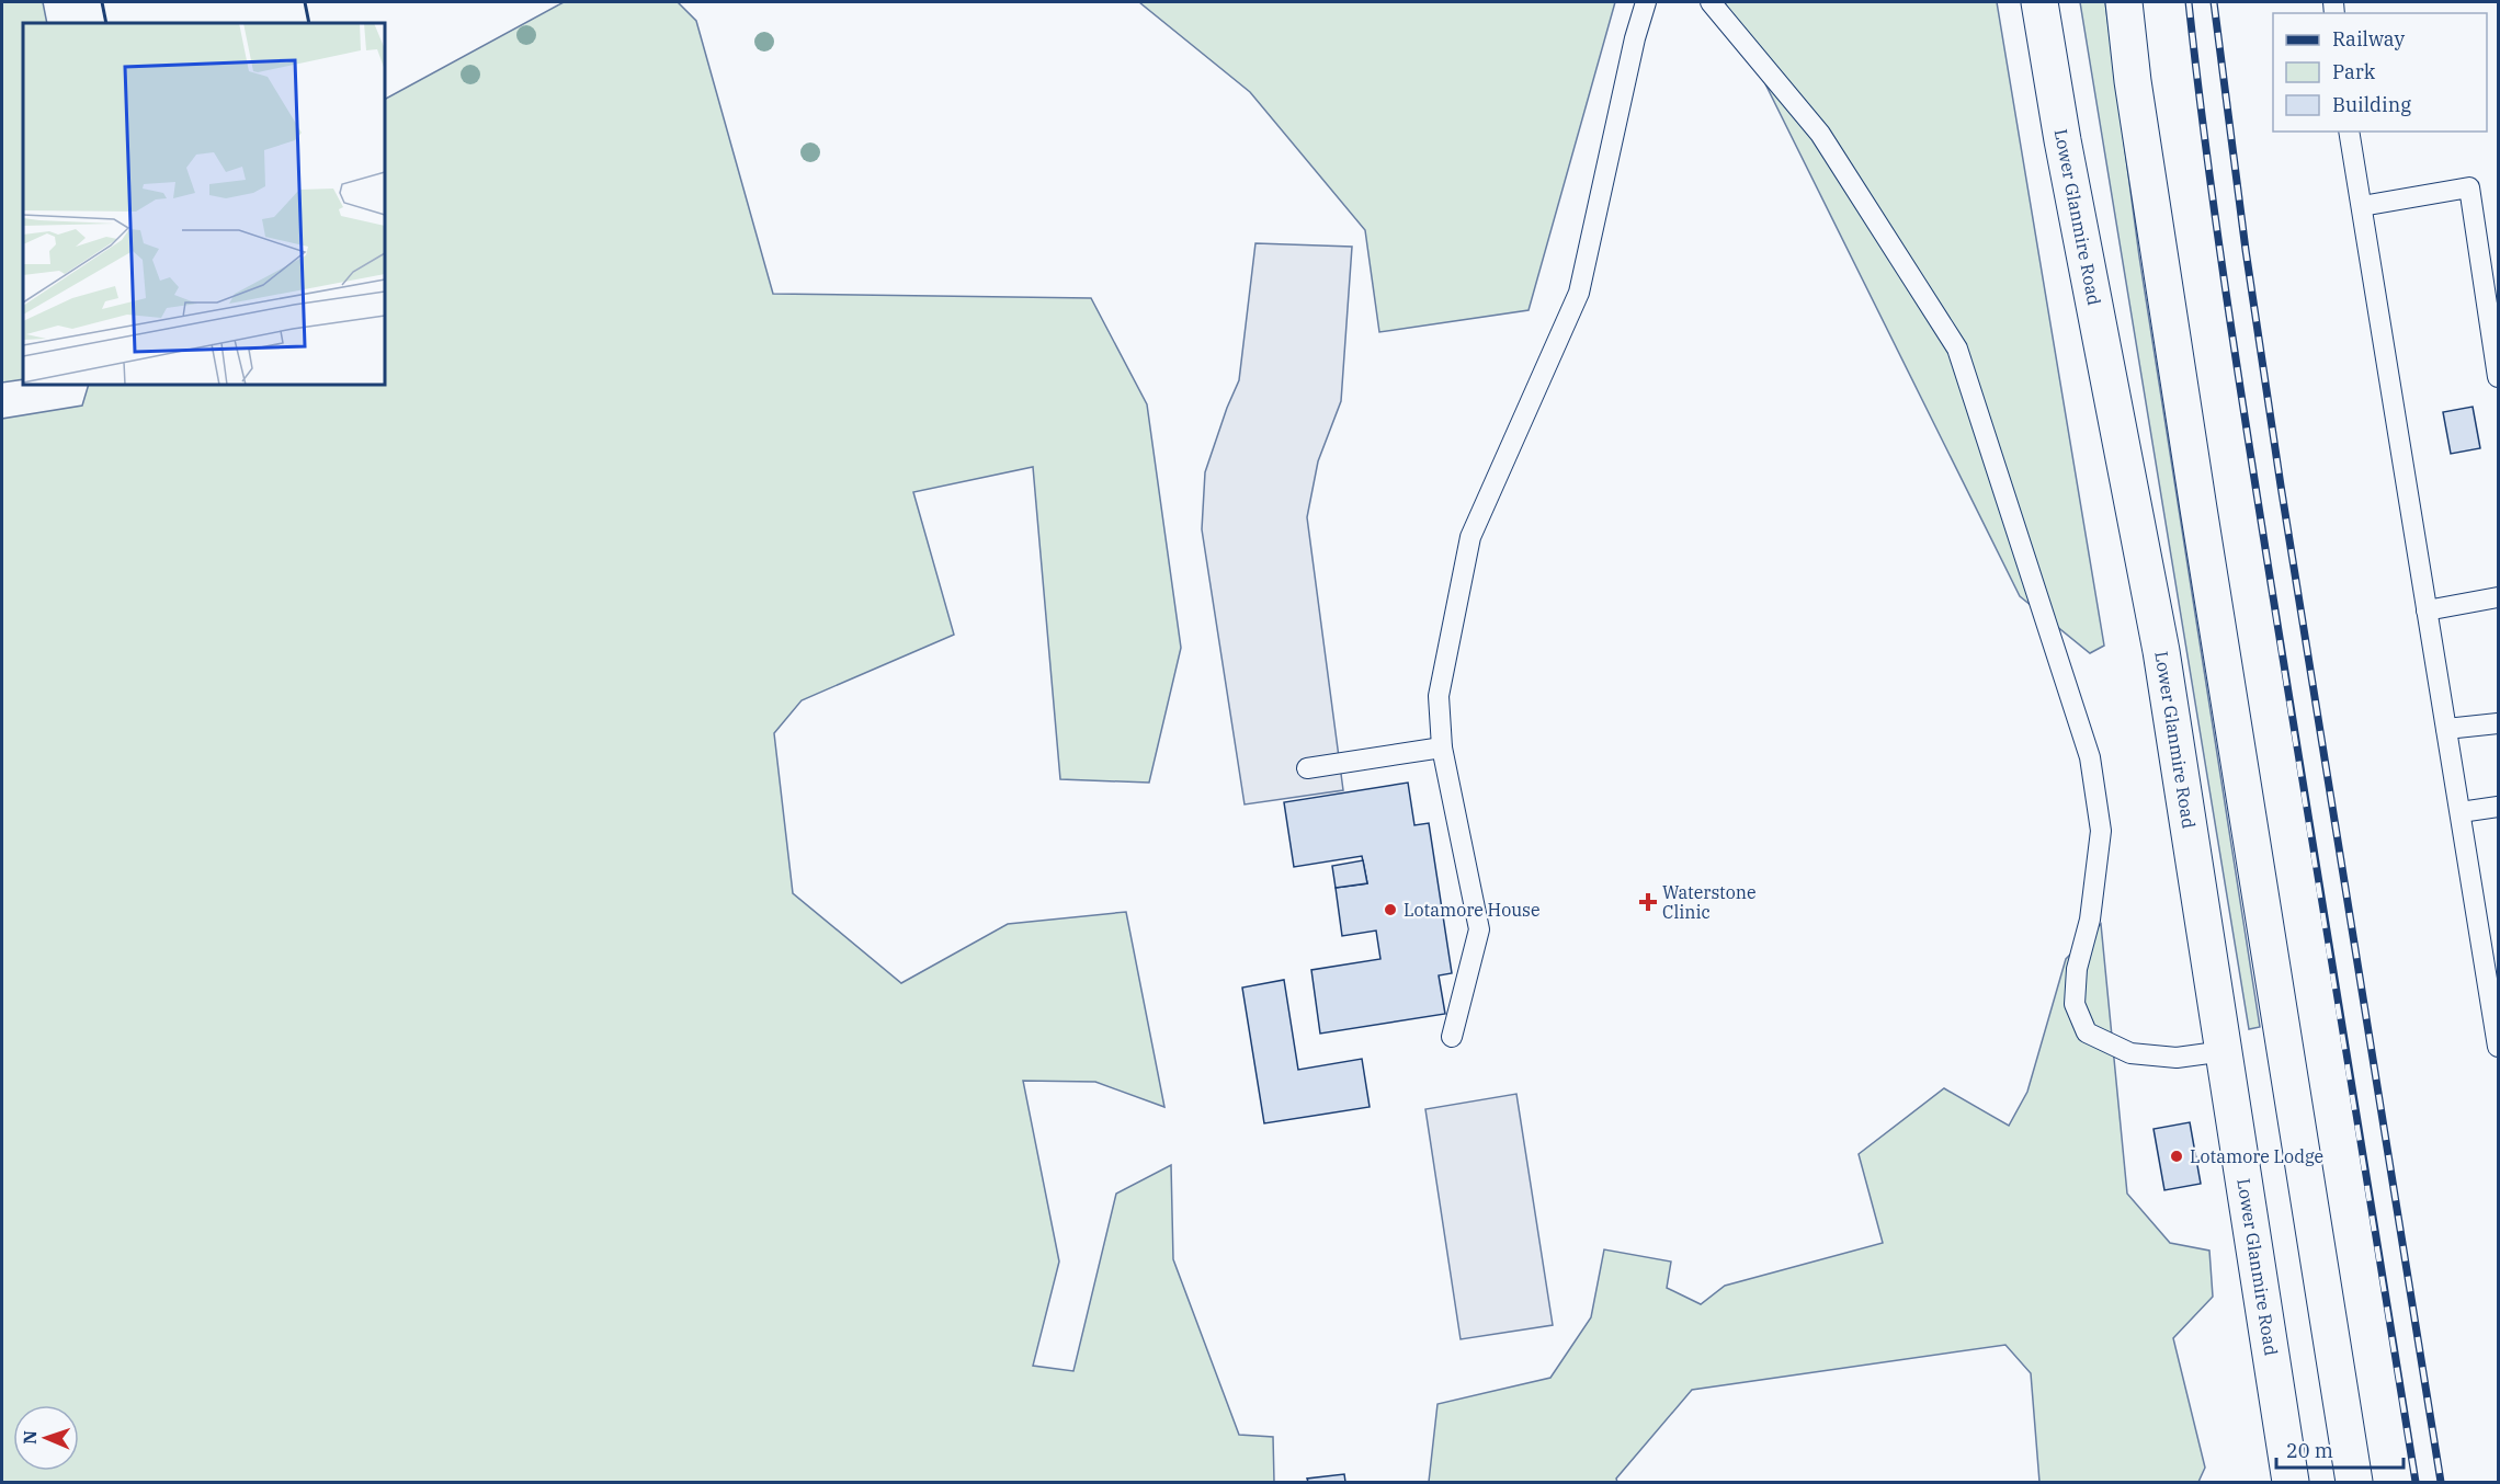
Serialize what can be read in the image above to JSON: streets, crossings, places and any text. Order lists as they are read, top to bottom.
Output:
{
  "streets": {
    "highway": ["Lower Glanmire Road"]
  },
  "places": {
    "health": ["Waterstone Clinic"],
    "other": ["Lotamore House", "Lotamore Lodge"]
  },
  "legend": ["Railway", "Park", "Building"],
  "scale_bar": "20 m",
  "north": "left"
}
